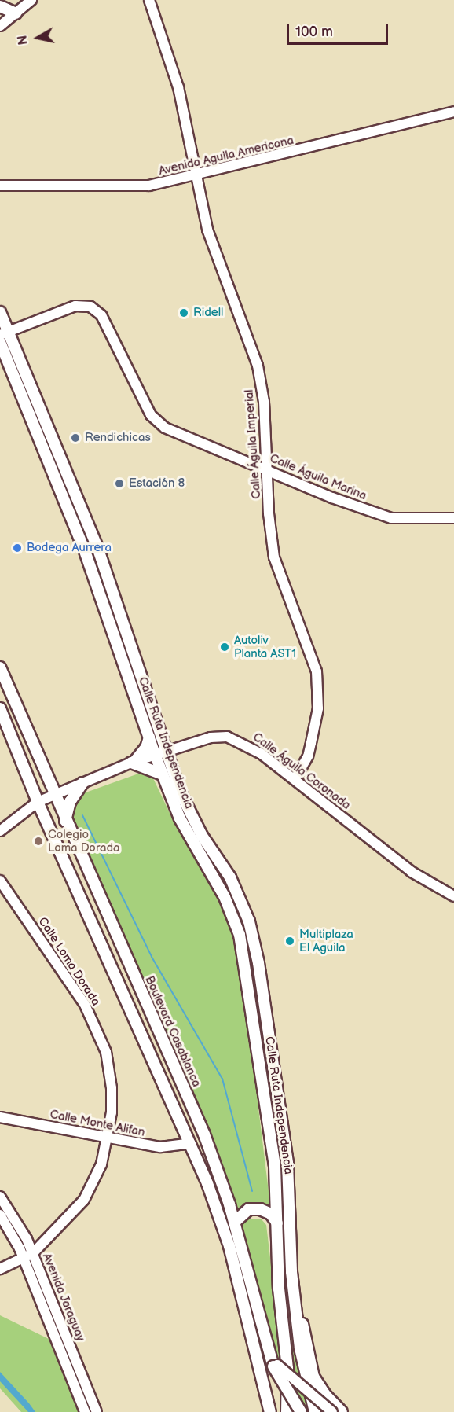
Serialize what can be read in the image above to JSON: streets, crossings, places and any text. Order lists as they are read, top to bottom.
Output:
{
  "streets": {
    "main road": ["Calle Ruta Independencia", "Boulevard Casablanca"],
    "street": [
      "Avenida Aguila Americana",
      "Calle Águila Imperial",
      "Calle Águila Marina",
      "Calle Águila Coronada",
      "Calle Loma Dorada",
      "Calle Monte Alifan",
      "Avenida Jaraguay"
    ]
  },
  "crossings": [
    ["Avenida Aguila Americana", "Calle Águila Imperial"],
    ["Calle Águila Imperial", "Calle Águila Marina"],
    ["Calle Águila Imperial", "Calle Águila Coronada"],
    ["Calle Águila Marina", "Calle Ruta Independencia"],
    ["Calle Ruta Independencia", "Calle Águila Coronada"],
    ["Calle Águila Coronada", "Boulevard Casablanca"],
    ["Calle Loma Dorada", "Calle Monte Alifan"],
    ["Calle Loma Dorada", "Avenida Jaraguay"]
  ],
  "places": [
    "Ridell",
    "Rendichicas",
    "Estación 8",
    "Bodega Aurrera",
    "Autoliv Planta AST1",
    "Colegio Loma Dorada",
    "Multiplaza El Aguila"
  ],
  "scale_bar": "100 m",
  "north": "left"
}
